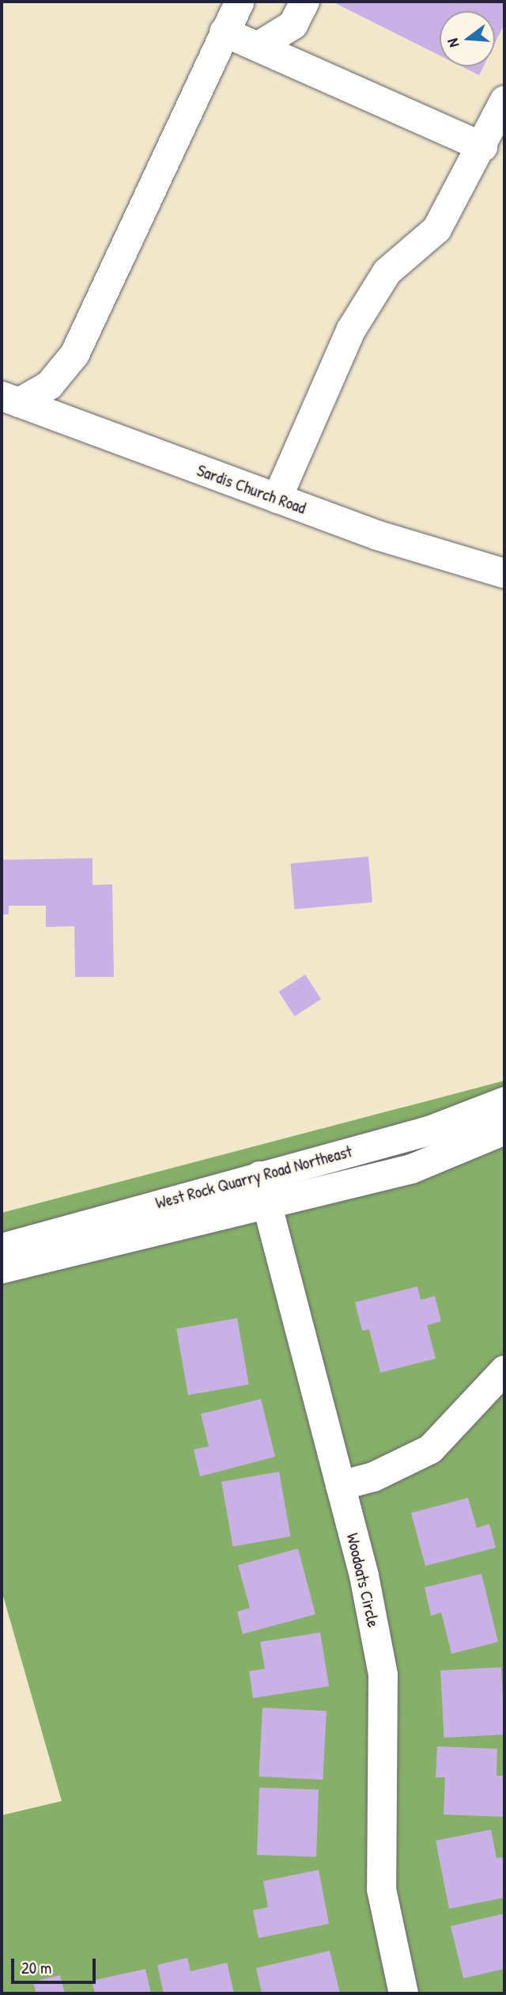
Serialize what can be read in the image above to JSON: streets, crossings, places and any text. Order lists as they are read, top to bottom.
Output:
{
  "streets": {
    "street": ["Sardis Church Road", "West Rock Quarry Road Northeast", "Woodoats Circle"]
  },
  "crossings": [
    ["West Rock Quarry Road Northeast", "Woodoats Circle"]
  ],
  "scale_bar": "20 m",
  "north": "left"
}
